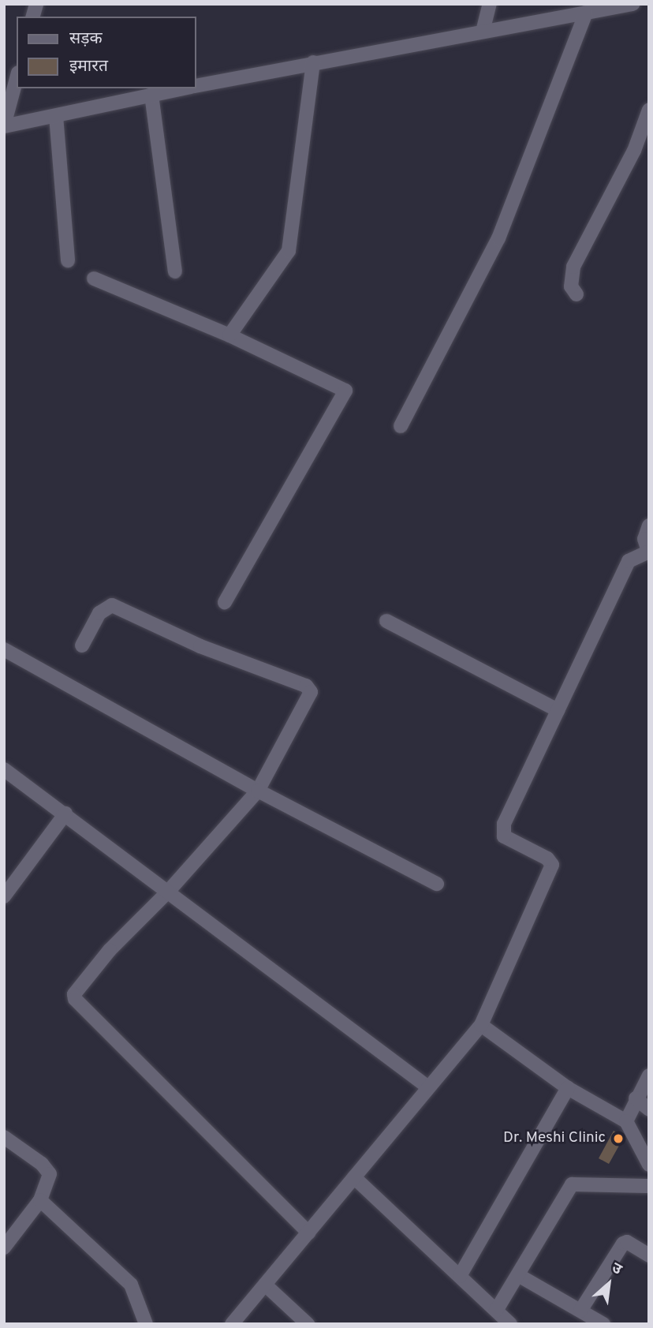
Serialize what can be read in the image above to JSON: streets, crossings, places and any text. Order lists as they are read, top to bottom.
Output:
{
  "places": ["Dr. Meshi Clinic"],
  "legend": ["सड़क", "इमारत"],
  "north": "top right"
}
